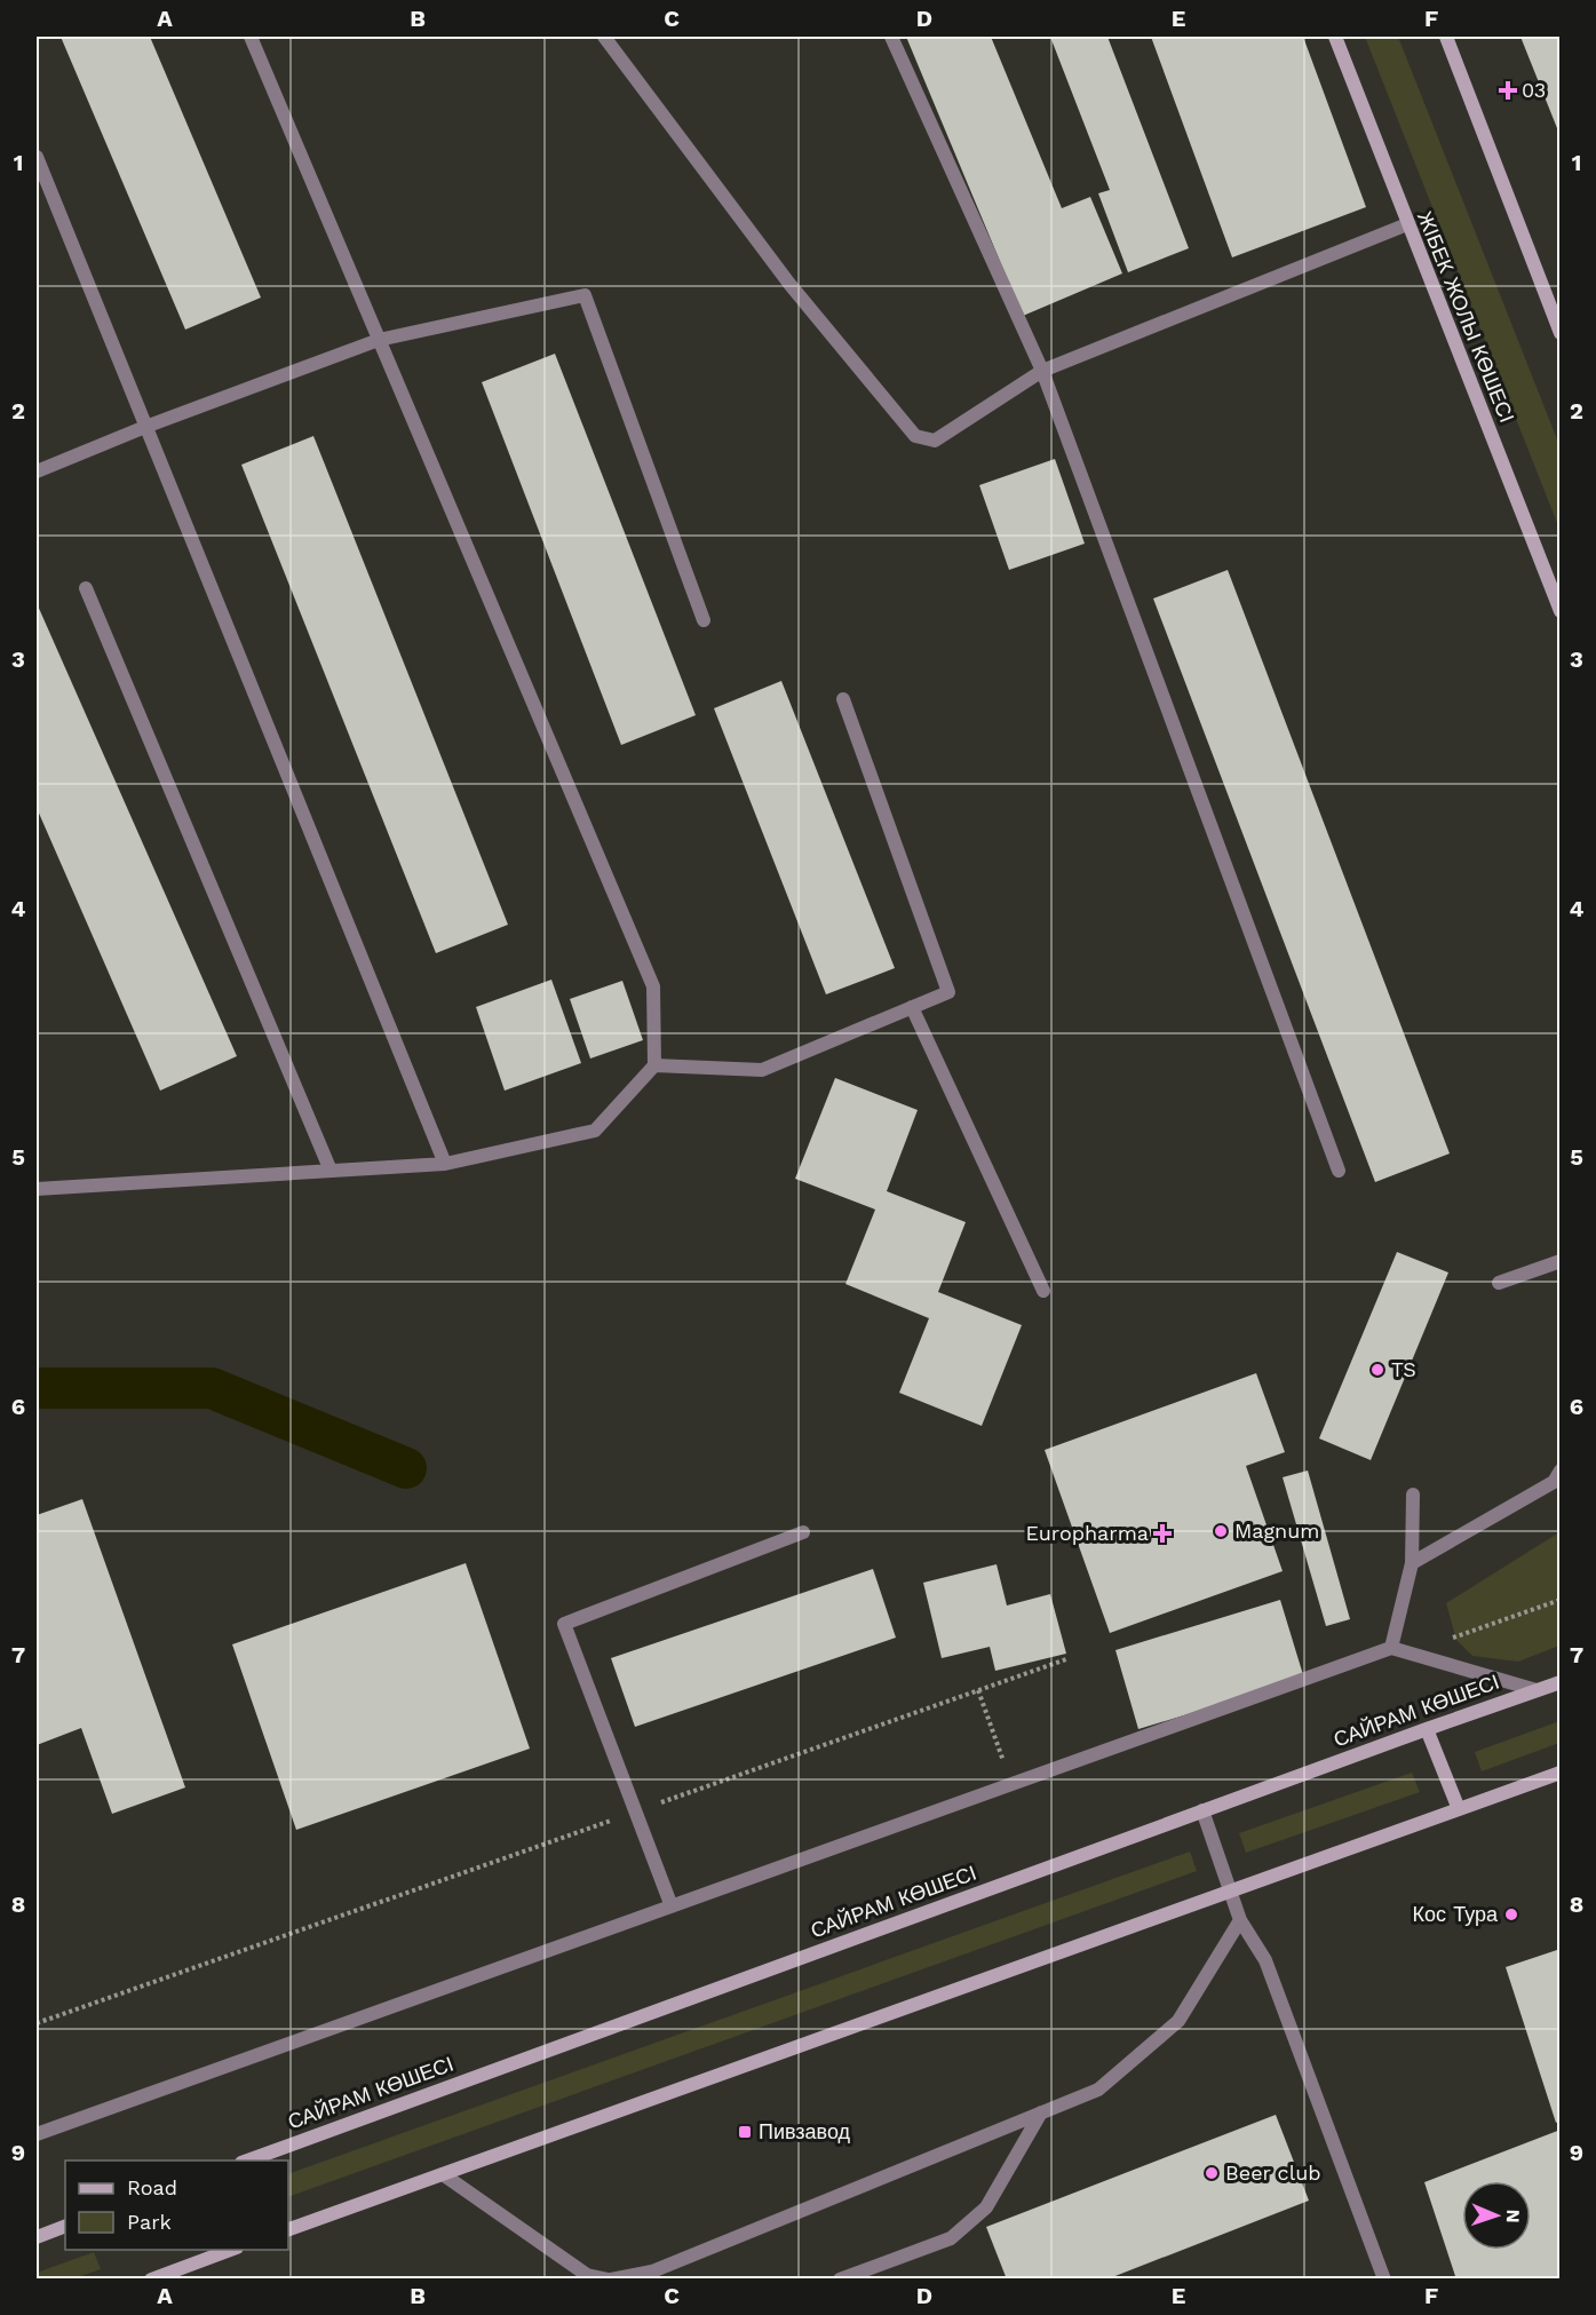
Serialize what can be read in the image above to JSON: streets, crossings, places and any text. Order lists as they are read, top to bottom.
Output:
{
  "streets": {
    "main road": ["ЖІБЕК ЖОЛЫ КӨШЕСІ", "САЙРАМ КӨШЕСІ"]
  },
  "places": {
    "health": ["03", "Europharma"],
    "other": [
      "TS",
      "Magnum",
      "Кос Тура",
      "Beer club"
    ],
    "transit": ["Пивзавод"]
  },
  "legend": ["Road", "Park"],
  "north": "right",
  "grid": {
    "columns": [
      "A",
      "B",
      "C",
      "D",
      "E",
      "F"
    ],
    "rows": [
      "1",
      "2",
      "3",
      "4",
      "5",
      "6",
      "7",
      "8",
      "9"
    ]
  }
}
